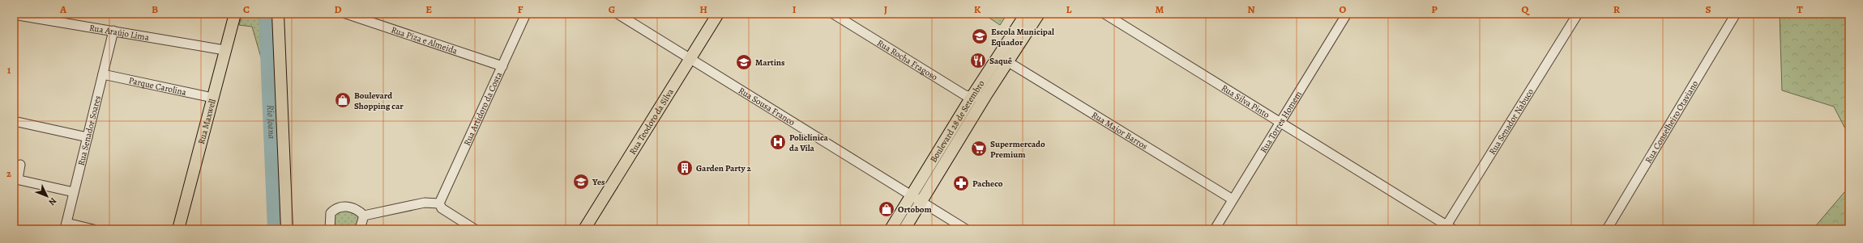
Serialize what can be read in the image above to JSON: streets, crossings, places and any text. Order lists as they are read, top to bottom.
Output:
{
  "streets": {
    "main road": ["Rua Maxwell", "Boulevard 28 de Setembro", "Rua Teodoro da Silva"],
    "street": [
      "Rua Araújo Lima",
      "Rua Piza e Almeida",
      "Rua Rocha Fragoso",
      "Parque Carolina",
      "Rua Silva Pinto",
      "Rua Sousa Franco",
      "Rua Artidoro da Costa",
      "Rua Torres Homem",
      "Rua Senador Nabuco",
      "Rua Conselheiro Otaviano",
      "Rua Senador Soares",
      "Rua Major Barros"
    ]
  },
  "crossings": [
    ["Rua Araújo Lima", "Rua Maxwell"],
    ["Rua Araújo Lima", "Rua Senador Soares"],
    ["Rua Piza e Almeida", "Rua Artidoro da Costa"],
    ["Rua Rocha Fragoso", "Boulevard 28 de Setembro"],
    ["Parque Carolina", "Rua Maxwell"],
    ["Parque Carolina", "Rua Senador Soares"],
    ["Rua Silva Pinto", "Rua Torres Homem"],
    ["Rua Silva Pinto", "Rua Senador Nabuco"],
    ["Rua Sousa Franco", "Boulevard 28 de Setembro"],
    ["Rua Sousa Franco", "Rua Teodoro da Silva"],
    ["Boulevard 28 de Setembro", "Rua Major Barros"],
    ["Rua Torres Homem", "Rua Major Barros"]
  ],
  "water": ["Rio Joana"],
  "places": {
    "school or university": ["Escola Municipal Equador", "Martins", "Yes"],
    "restaurant": ["Saquê"],
    "shop": ["Boulevard Shopping car", "Ortobom"],
    "hospital": ["Policlínica da Vila"],
    "supermarket": ["Supermercado Premium"],
    "building": ["Garden Party 2"],
    "pharmacy": ["Pacheco"]
  },
  "north": "bottom right",
  "grid": {
    "columns": [
      "A",
      "B",
      "C",
      "D",
      "E",
      "F",
      "G",
      "H",
      "I",
      "J",
      "K",
      "L",
      "M",
      "N",
      "O",
      "P",
      "Q",
      "R",
      "S",
      "T"
    ],
    "rows": ["1", "2"]
  }
}
